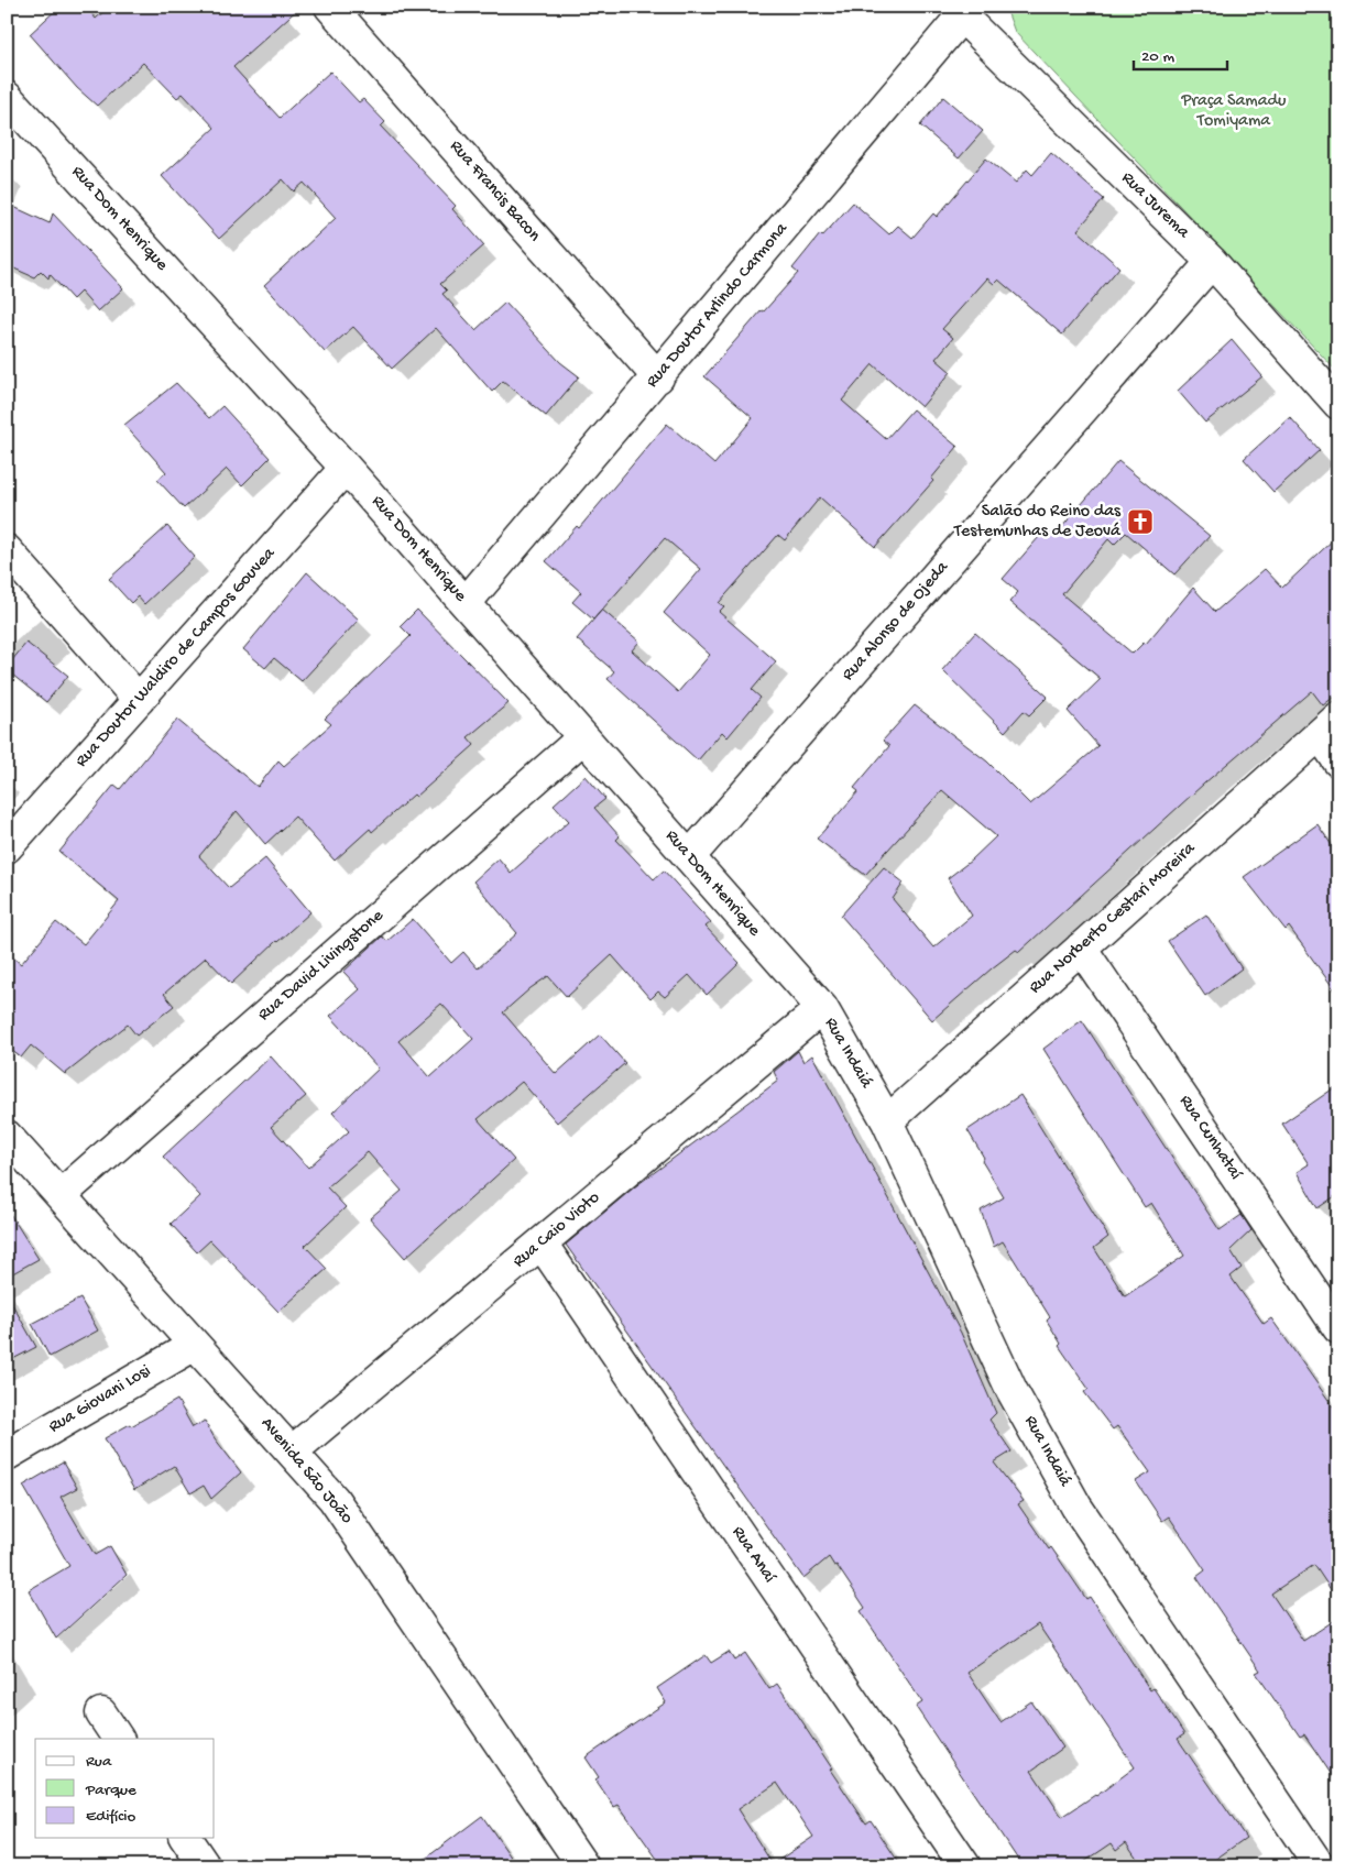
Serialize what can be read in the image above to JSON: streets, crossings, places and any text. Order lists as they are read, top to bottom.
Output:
{
  "streets": {
    "street": [
      "Rua Francis Bacon",
      "Rua Jurema",
      "Rua Dom Henrique",
      "Rua Doutor Arlindo Carmona",
      "Rua Alonso de Ojeda",
      "Rua Doutor Waldiro de Campos Gouvea",
      "Rua Norberto Cestari Moreira",
      "Rua David Livingstone",
      "Rua Indaiá",
      "Rua Cunhataí",
      "Rua Caio Vioto",
      "Rua Giovani Losi",
      "Avenida São João",
      "Rua Anaí"
    ]
  },
  "crossings": [
    ["Rua Francis Bacon", "Rua Doutor Arlindo Carmona"],
    ["Rua Jurema", "Rua Doutor Arlindo Carmona"],
    ["Rua Jurema", "Rua Alonso de Ojeda"],
    ["Rua Dom Henrique", "Rua Doutor Arlindo Carmona"],
    ["Rua Dom Henrique", "Rua Alonso de Ojeda"],
    ["Rua Dom Henrique", "Rua Doutor Waldiro de Campos Gouvea"],
    ["Rua Dom Henrique", "Rua David Livingstone"],
    ["Rua Dom Henrique", "Rua Indaiá"],
    ["Rua Dom Henrique", "Rua Caio Vioto"],
    ["Rua Norberto Cestari Moreira", "Rua Indaiá"],
    ["Rua Norberto Cestari Moreira", "Rua Cunhataí"],
    ["Rua David Livingstone", "Avenida São João"],
    ["Rua Indaiá", "Rua Caio Vioto"],
    ["Rua Caio Vioto", "Avenida São João"],
    ["Rua Caio Vioto", "Rua Anaí"],
    ["Rua Giovani Losi", "Avenida São João"]
  ],
  "parks": ["Praça Samadu Tomiyama"],
  "places": {
    "church": ["Salão do Reino das Testemunhas de Jeová"]
  },
  "legend": ["Rua", "Parque", "Edifício"],
  "scale_bar": "20 m"
}
